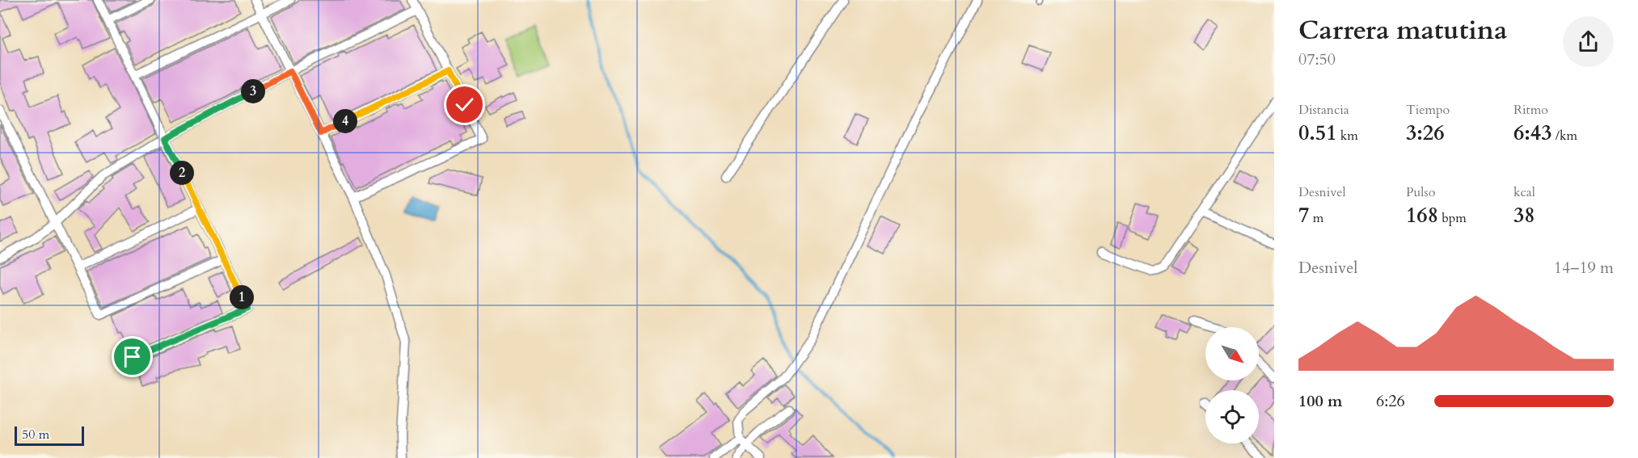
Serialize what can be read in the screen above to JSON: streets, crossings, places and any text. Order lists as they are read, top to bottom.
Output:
{
  "scale_bar": "50 m",
  "north": "bottom right",
  "page": {
    "heading": ["Carrera matutina", "07:50"],
    "pins": [
      "3",
      "4",
      "2",
      "1"
    ],
    "stats": [
      ["Distancia", "0.51 km"],
      ["Tiempo", "3:26"],
      ["Ritmo", "6:43 /km"],
      ["Desnivel", "7 m"],
      ["Pulso", "168 bpm"],
      ["kcal", "38"]
    ],
    "chart": ["Desnivel", "14–19 m"],
    "list": [
      {
        "name": "100 m",
        "note": "6:26"
      }
    ],
    "scale": "50 m"
  }
}
